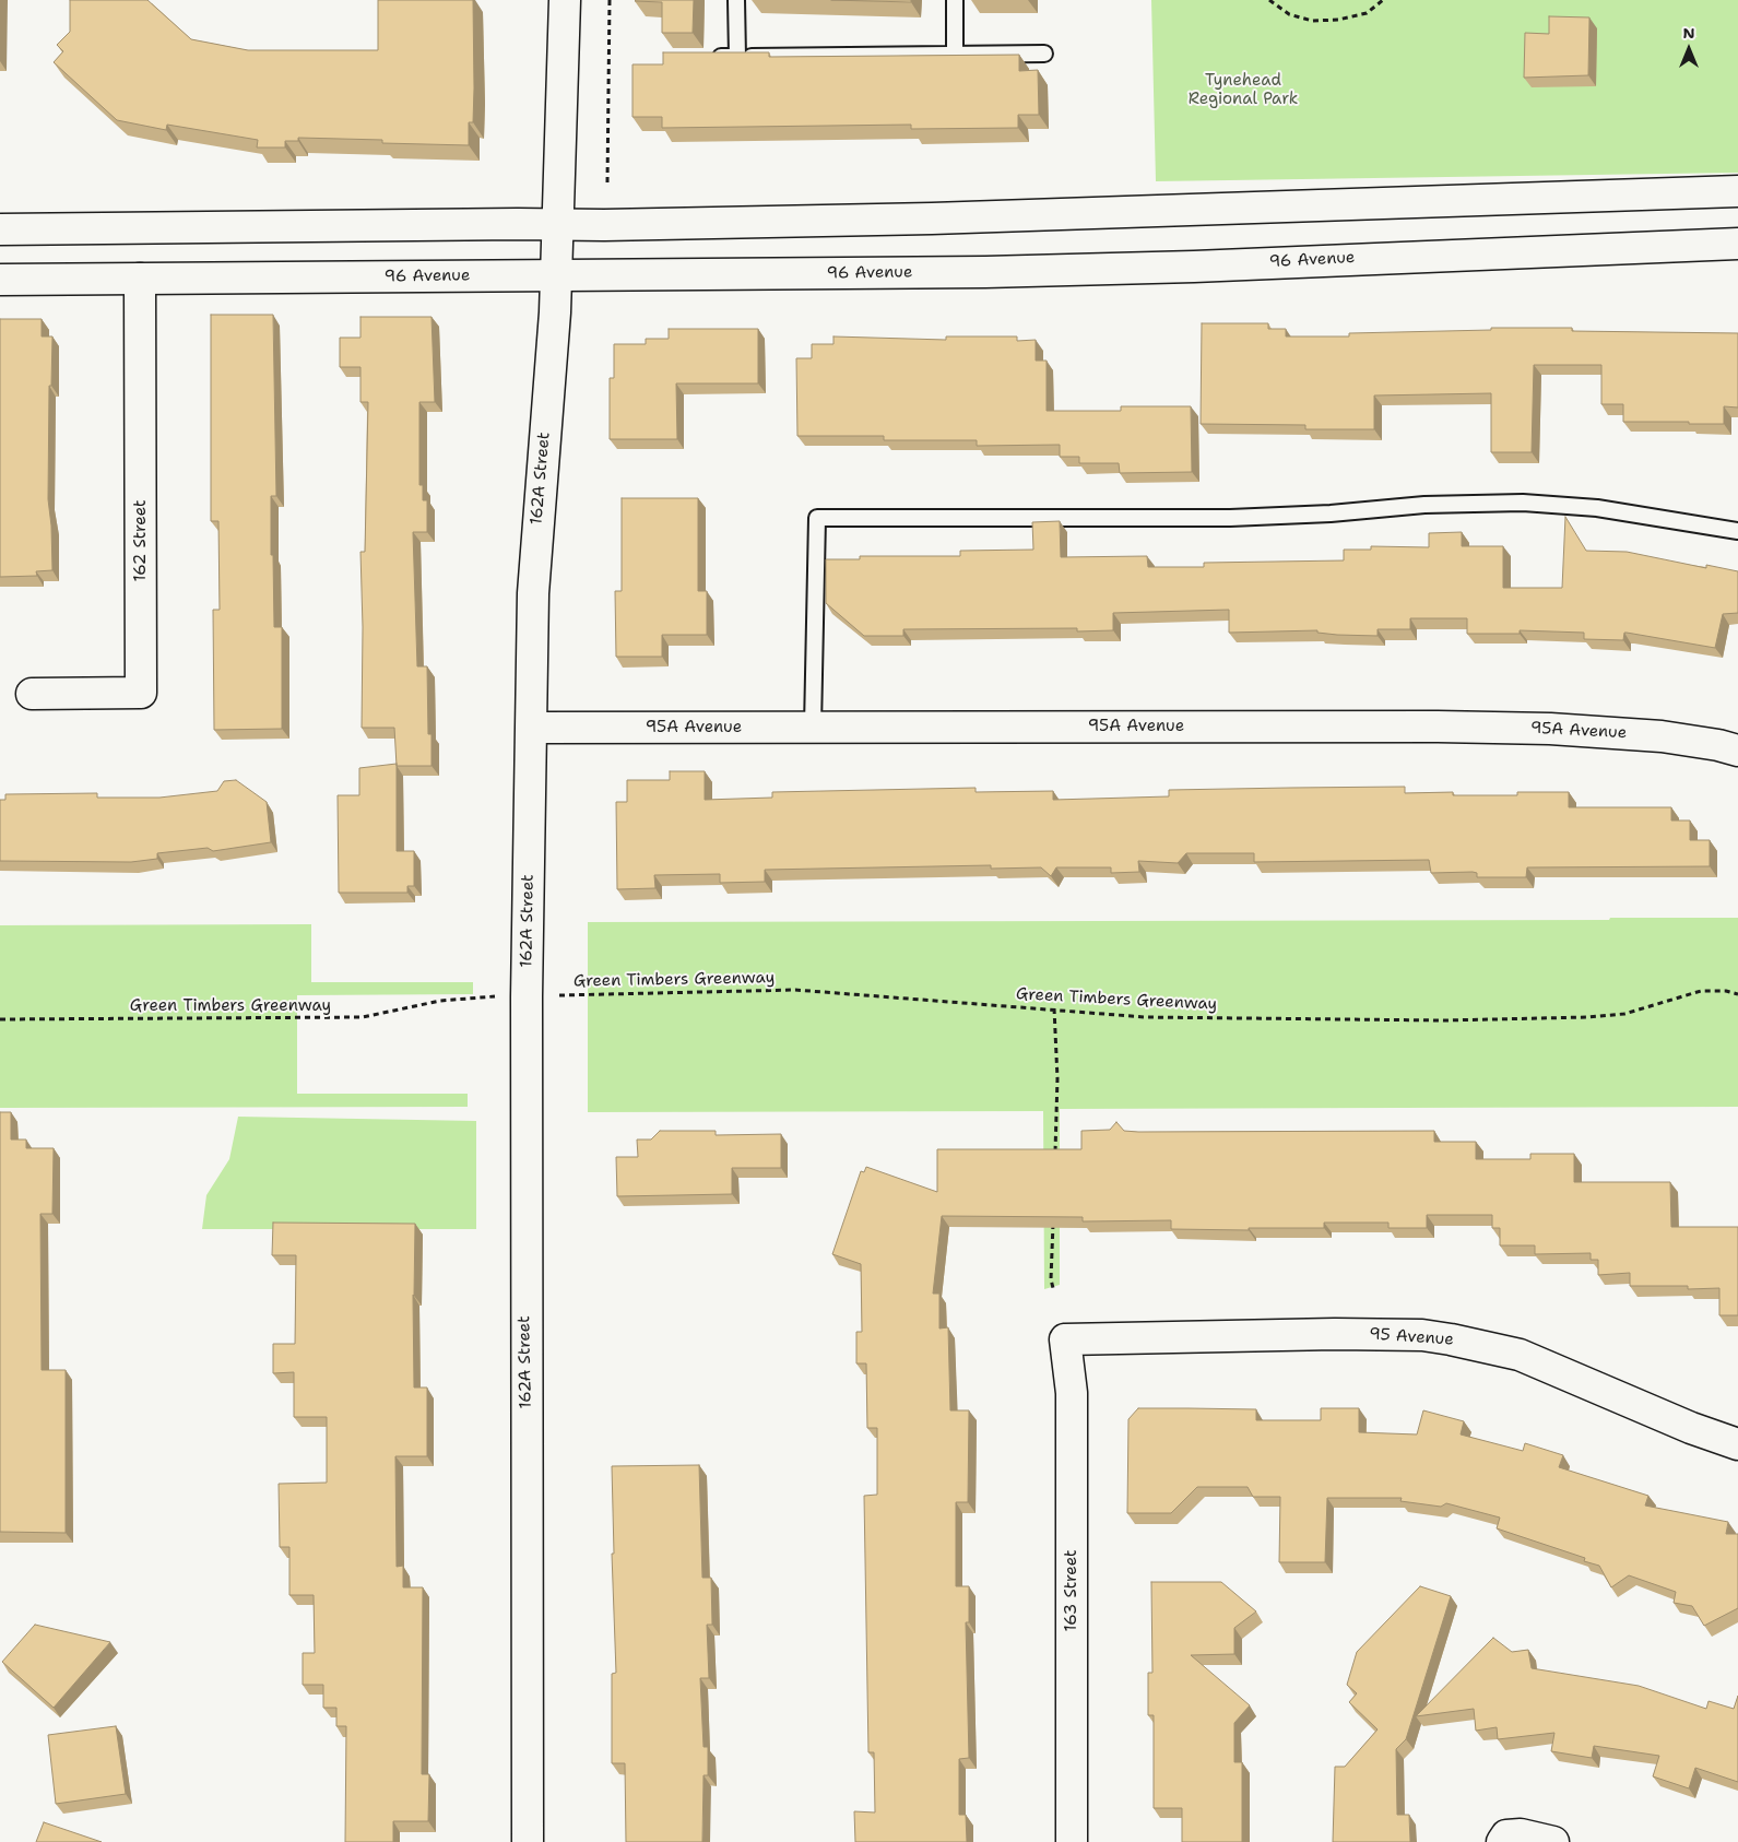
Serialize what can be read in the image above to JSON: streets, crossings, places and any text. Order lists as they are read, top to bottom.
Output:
{
  "streets": {
    "street": [
      "96 Avenue",
      "162A Street",
      "162 Street",
      "95A Avenue",
      "95 Avenue",
      "163 Street"
    ],
    "path": ["Green Timbers Greenway"]
  },
  "crossings": [
    ["96 Avenue", "162A Street"],
    ["96 Avenue", "162 Street"],
    ["162A Street", "95A Avenue"],
    ["95 Avenue", "163 Street"]
  ],
  "parks": ["Tynehead Regional Park"],
  "north": "top"
}
